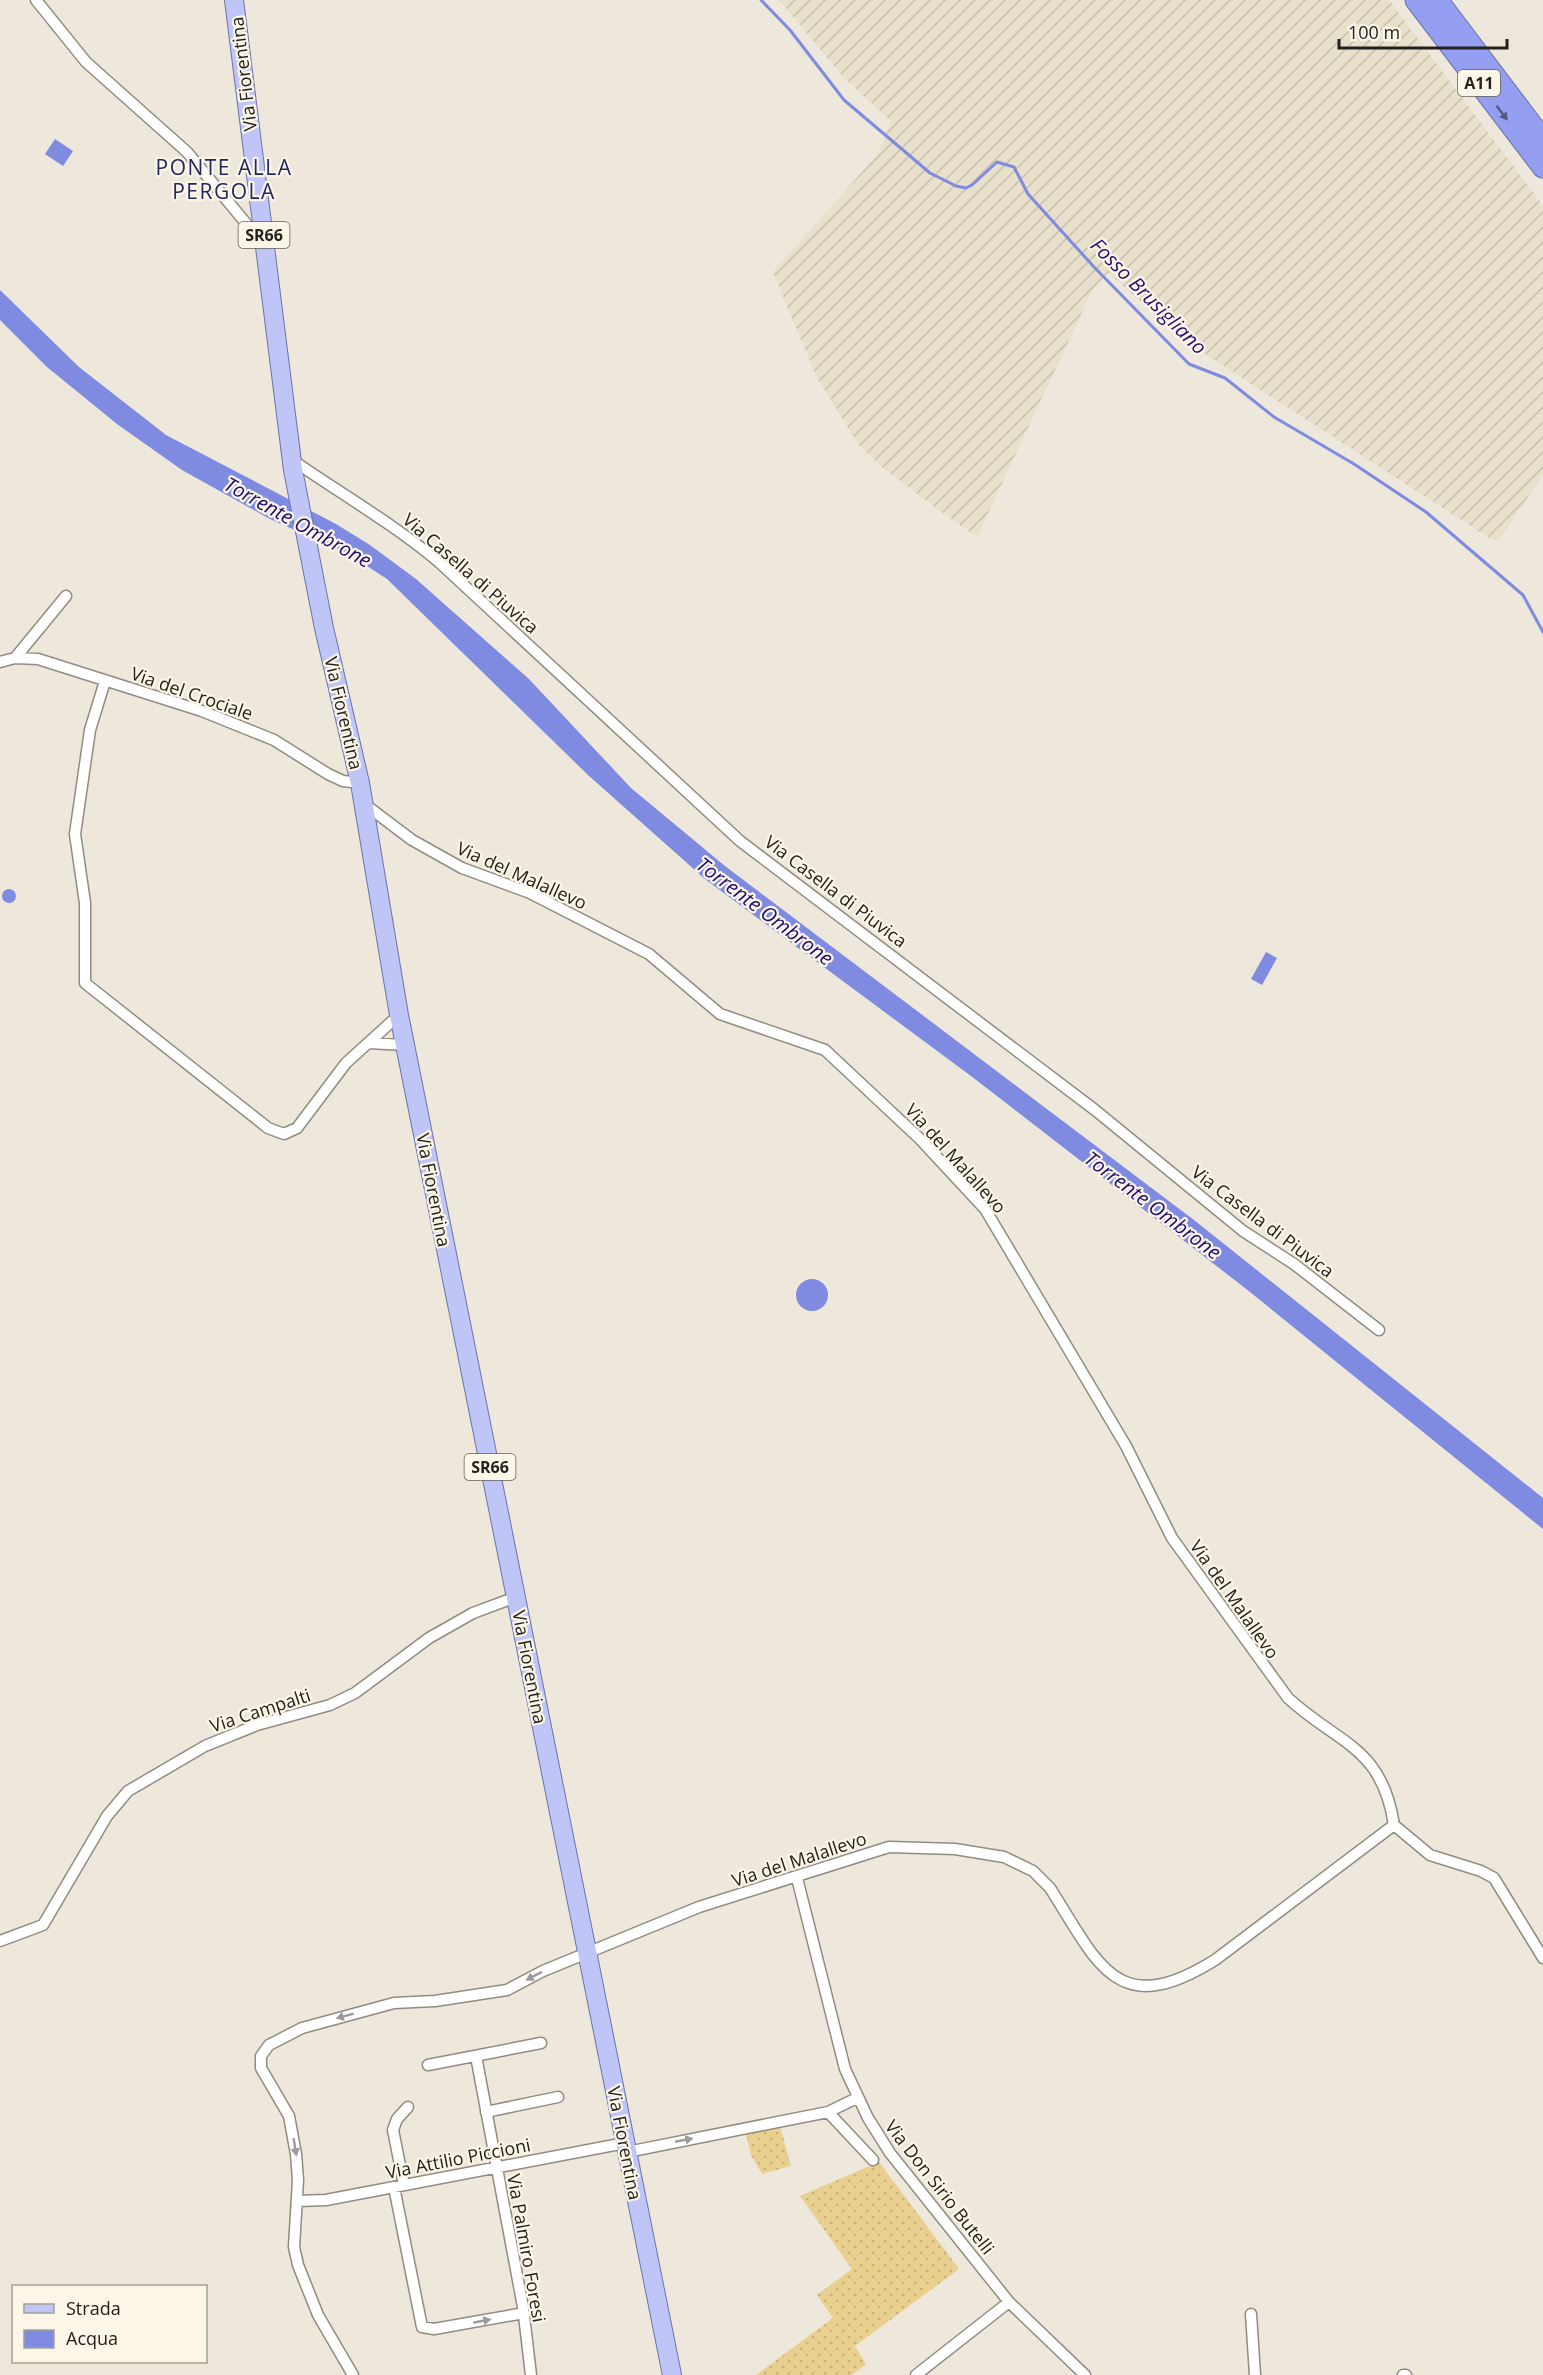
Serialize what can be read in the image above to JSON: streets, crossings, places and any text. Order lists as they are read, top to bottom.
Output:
{
  "streets": {
    "highway": ["A11"],
    "main road": ["Via Fiorentina", "SR66"],
    "street": [
      "Via Casella di Piuvica",
      "Via del Crociale",
      "Via del Malallevo",
      "Via Campalti",
      "Via Attilio Piccioni",
      "Via Don Sirio Butelli",
      "Via Palmiro Foresi"
    ]
  },
  "crossings": [
    ["Via Fiorentina", "Via Casella di Piuvica"],
    ["Via Fiorentina", "Via del Crociale"],
    ["Via Fiorentina", "Via del Malallevo"],
    ["Via Fiorentina", "Via Campalti"],
    ["Via Fiorentina", "Via Attilio Piccioni"],
    ["Via del Malallevo", "Via Attilio Piccioni"],
    ["Via del Malallevo", "Via Don Sirio Butelli"],
    ["Via Attilio Piccioni", "Via Don Sirio Butelli"],
    ["Via Attilio Piccioni", "Via Palmiro Foresi"]
  ],
  "one_way": ["Via Attilio Piccioni"],
  "districts": ["PONTE ALLA PERGOLA"],
  "water": ["Fosso Brusigliano", "Torrente Ombrone"],
  "legend": ["Strada", "Acqua"],
  "scale_bar": "100 m"
}
